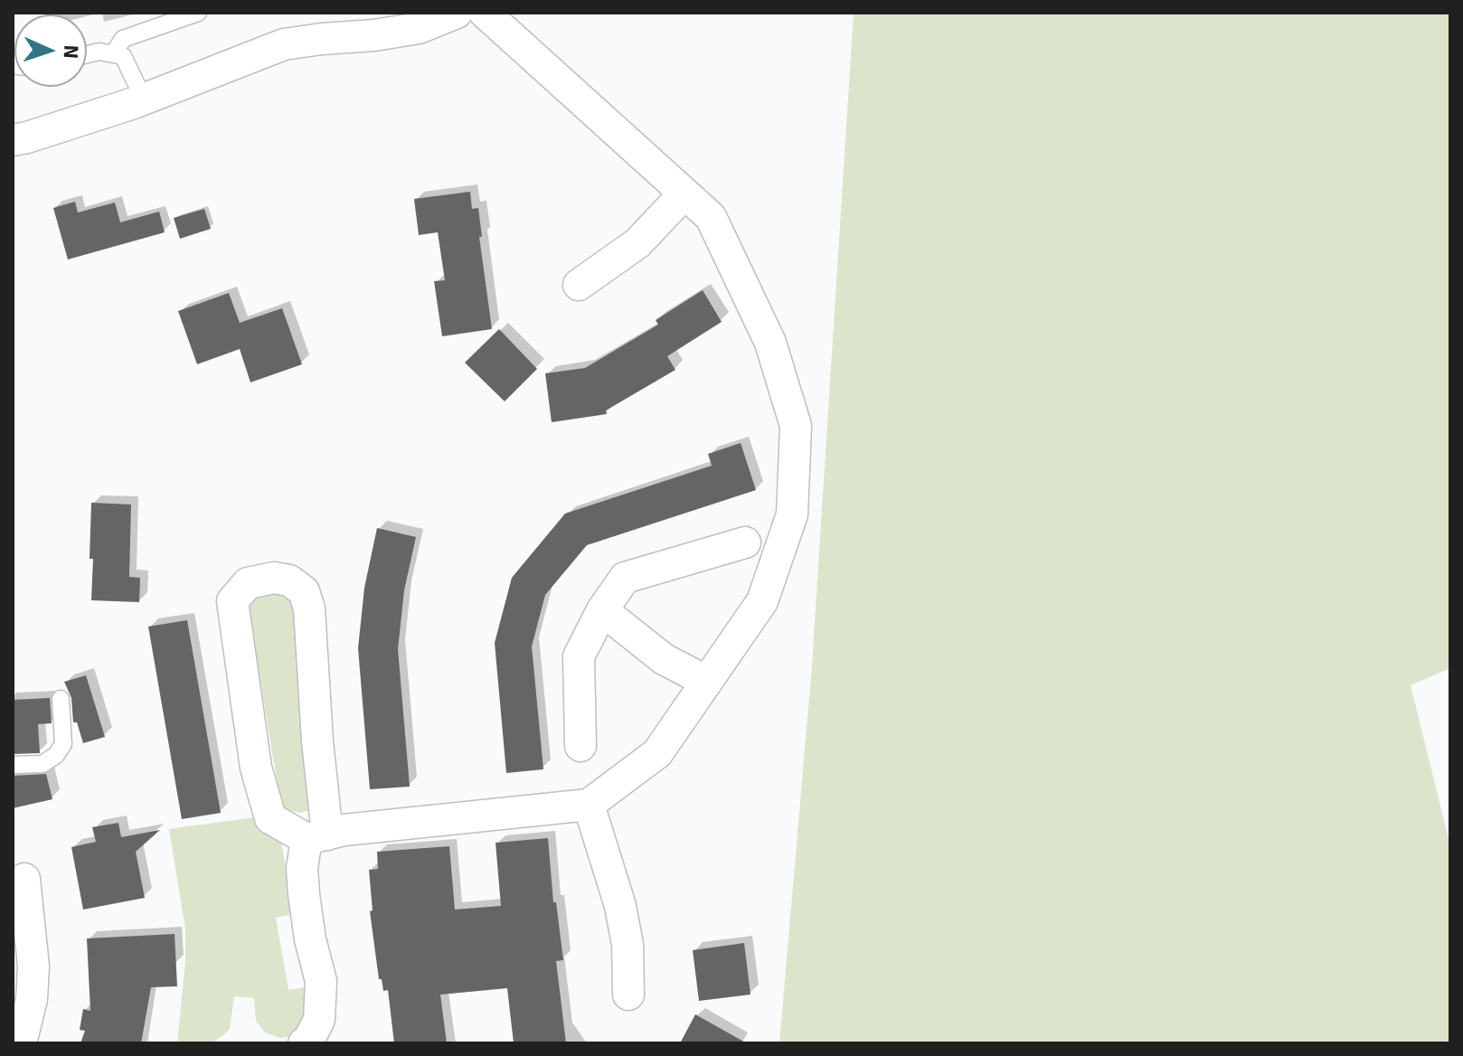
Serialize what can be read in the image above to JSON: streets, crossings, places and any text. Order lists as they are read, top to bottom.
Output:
{
  "north": "right"
}
